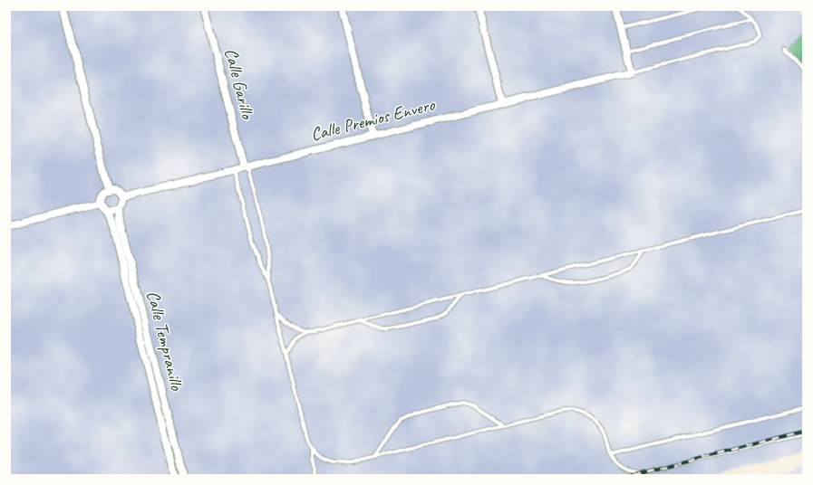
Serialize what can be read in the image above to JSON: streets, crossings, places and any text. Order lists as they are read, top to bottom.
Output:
{
  "streets": {
    "street": ["Calle Garillo", "Calle Premios Envero", "Calle Tempranillo"]
  },
  "crossings": [
    ["Calle Garillo", "Calle Premios Envero"],
    ["Calle Premios Envero", "Calle Tempranillo"]
  ]
}
